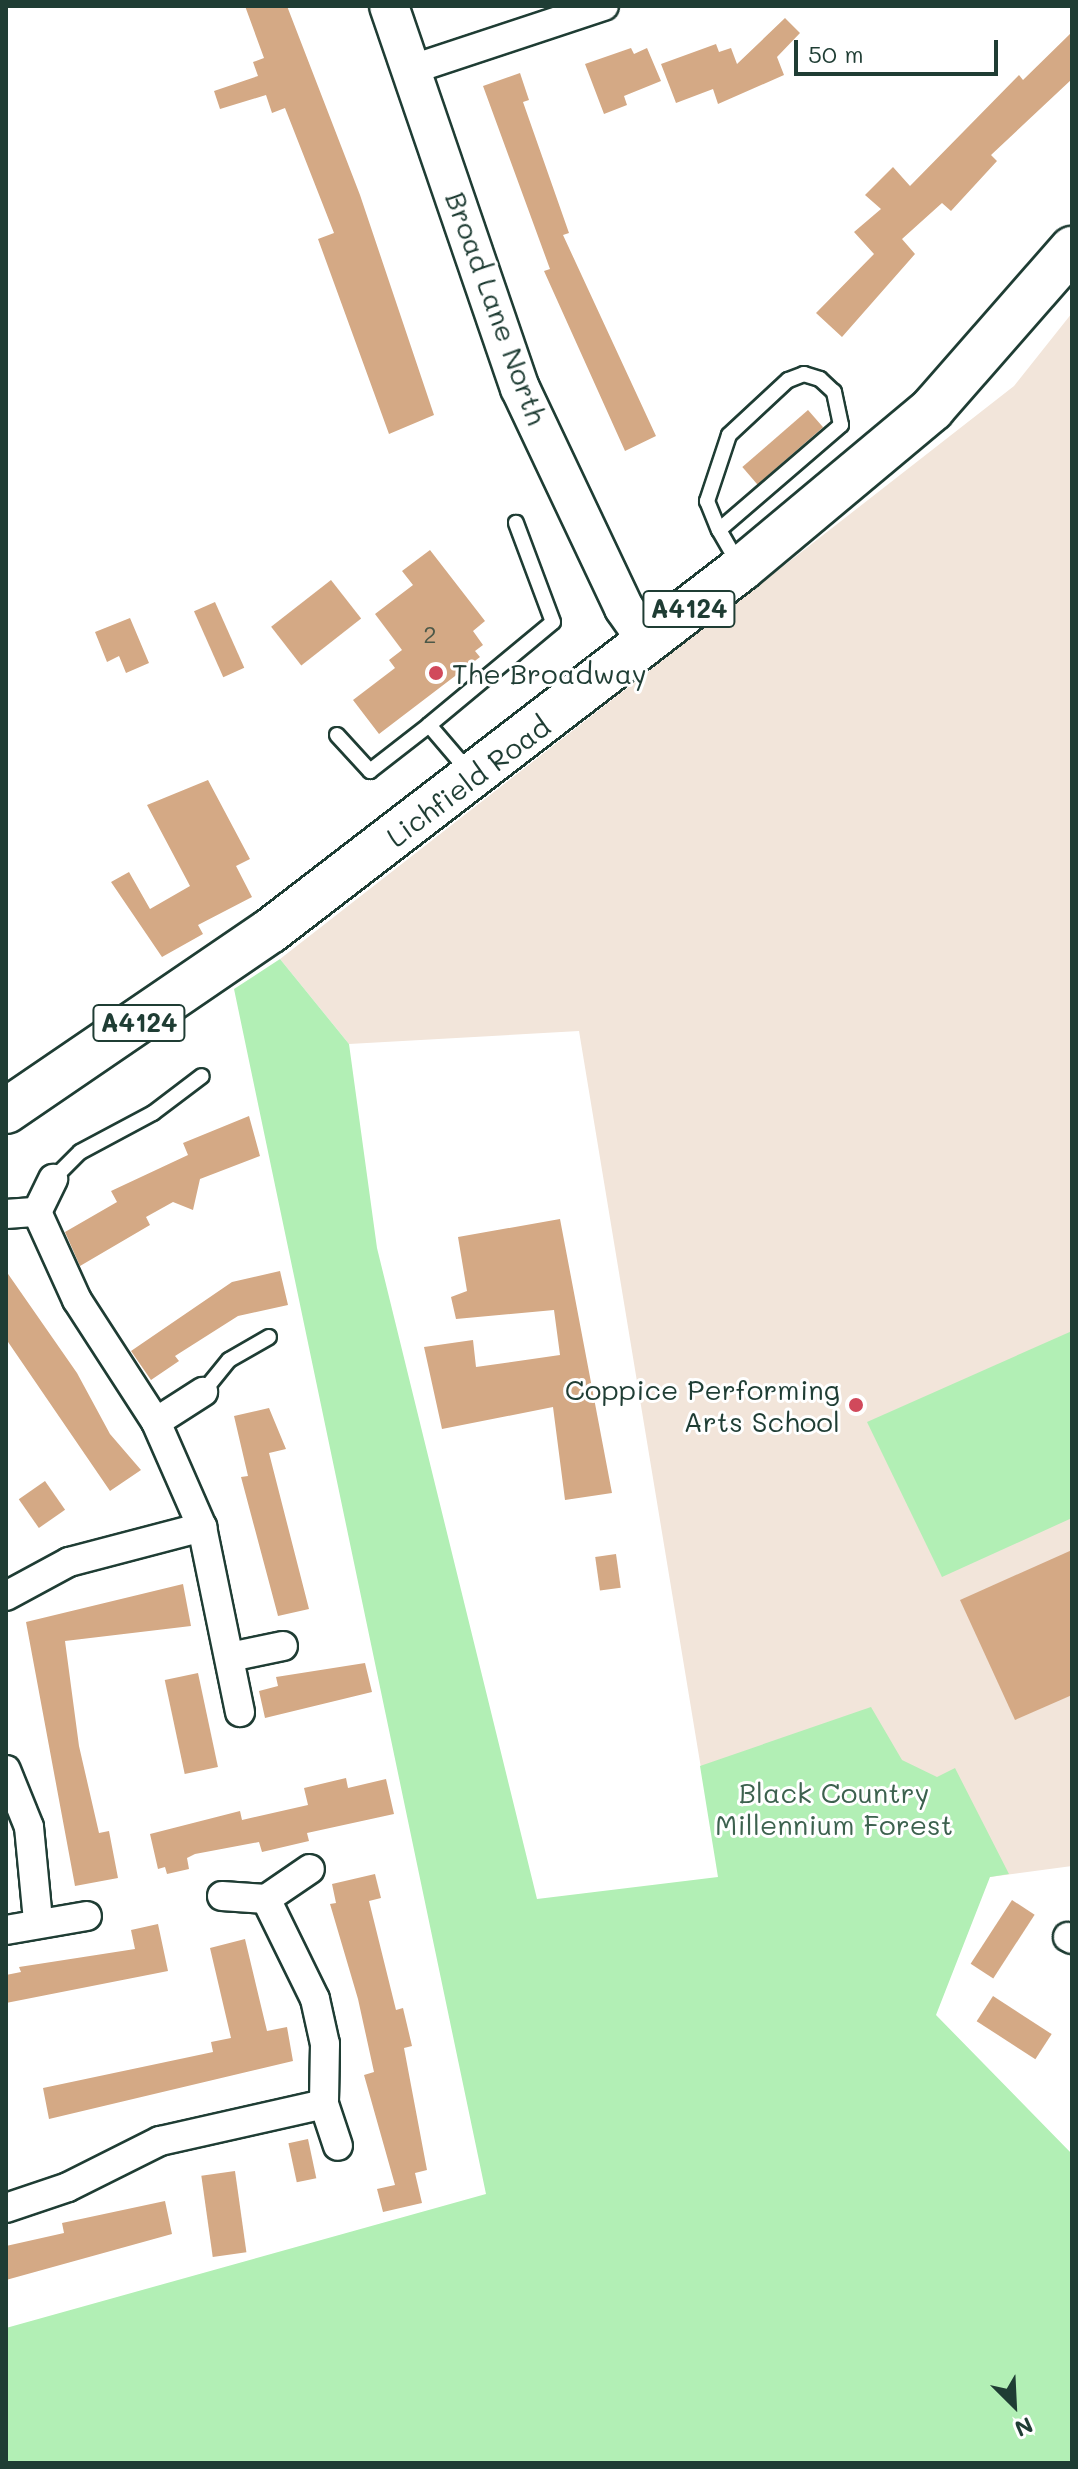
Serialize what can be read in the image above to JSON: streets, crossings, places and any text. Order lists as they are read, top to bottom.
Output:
{
  "streets": {
    "main road": ["A4124", "Lichfield Road"],
    "street": ["Broad Lane North"]
  },
  "crossings": [
    ["Broad Lane North", "Lichfield Road"]
  ],
  "parks": ["Black Country Millennium Forest"],
  "places": ["The Broadway", "Coppice Performing Arts School"],
  "house_numbers": ["2"],
  "scale_bar": "50 m",
  "north": "bottom right"
}
